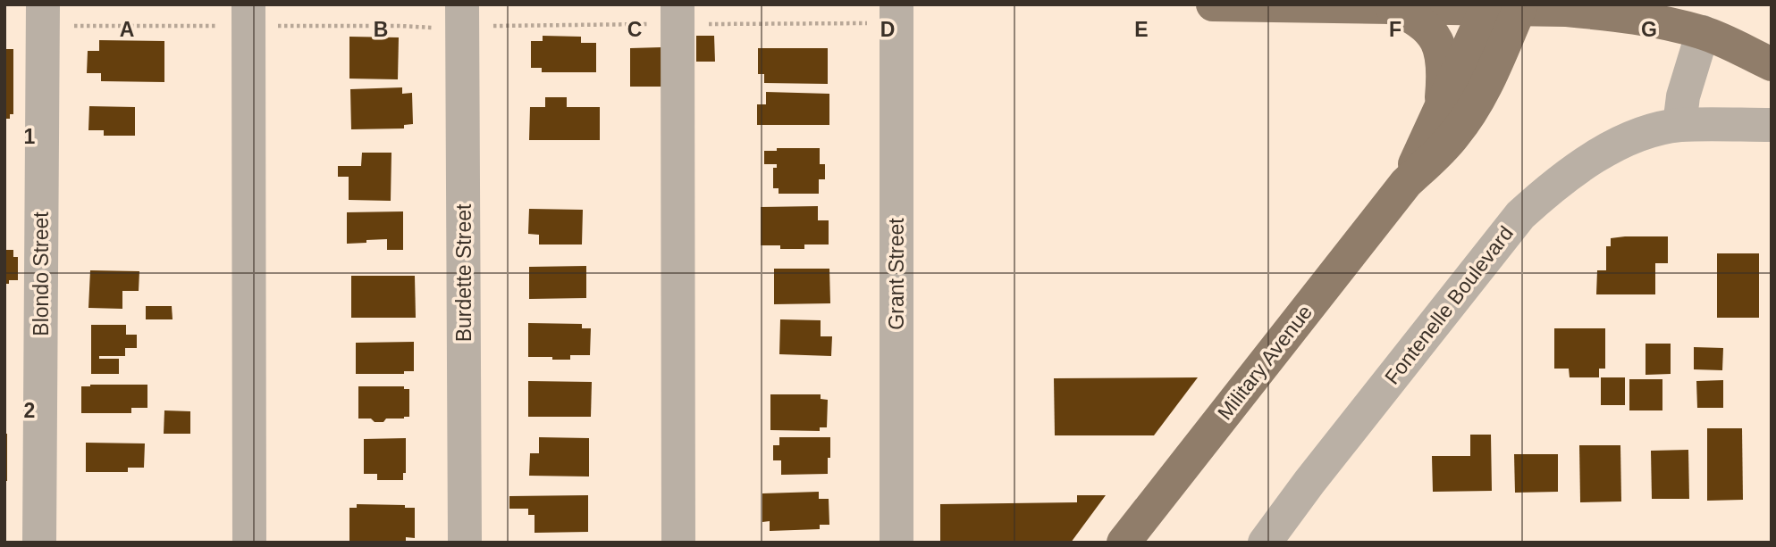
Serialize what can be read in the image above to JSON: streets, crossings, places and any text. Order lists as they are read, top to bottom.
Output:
{
  "streets": {
    "main road": ["Military Avenue"],
    "street": [
      "Burdette Street",
      "Blondo Street",
      "Grant Street",
      "Fontenelle Boulevard"
    ]
  },
  "grid": {
    "columns": [
      "A",
      "B",
      "C",
      "D",
      "E",
      "F",
      "G"
    ],
    "rows": ["1", "2"]
  }
}
